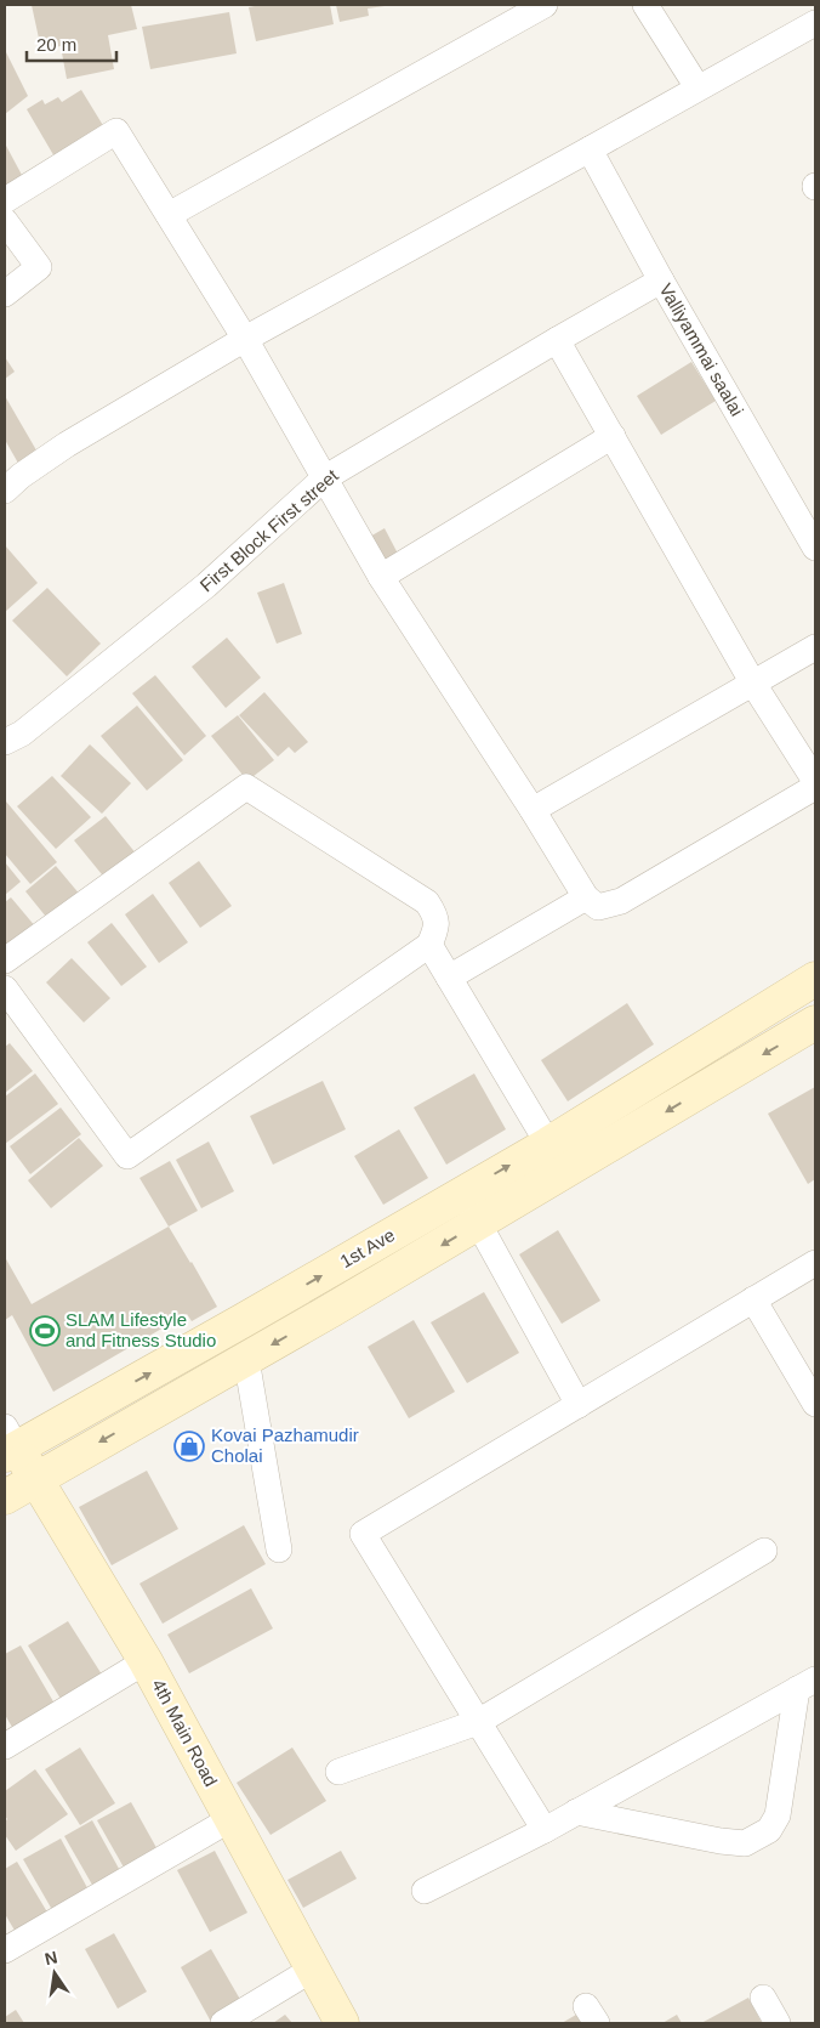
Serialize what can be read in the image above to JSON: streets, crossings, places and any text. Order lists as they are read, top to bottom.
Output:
{
  "streets": {
    "main road": ["1st Ave", "4th Main Road"],
    "street": ["Valliyammai saalai", "First Block First street"]
  },
  "crossings": [
    ["Valliyammai saalai", "First Block First street"],
    ["1st Ave", "4th Main Road"]
  ],
  "places": {
    "sports": ["SLAM Lifestyle and Fitness Studio"],
    "shop": ["Kovai Pazhamudir Cholai"]
  },
  "scale_bar": "20 m",
  "north": "top"
}
